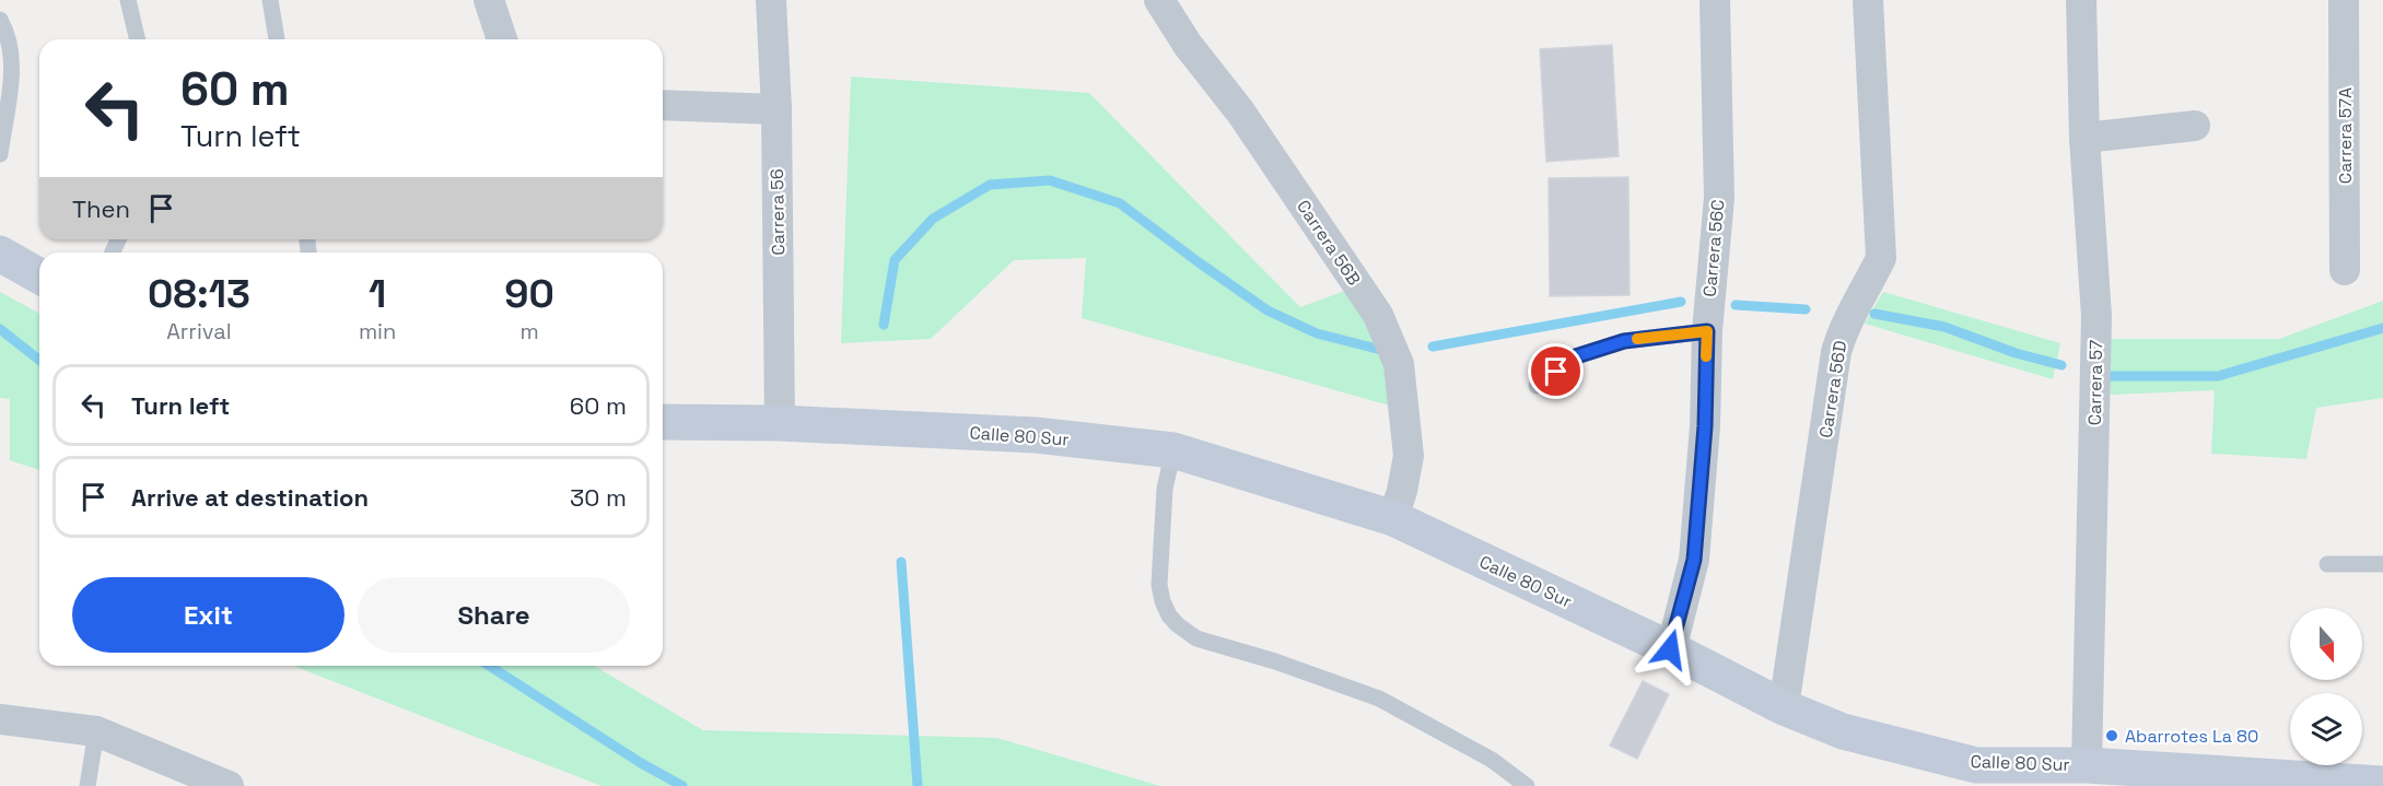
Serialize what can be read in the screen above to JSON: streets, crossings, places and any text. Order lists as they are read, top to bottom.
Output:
{
  "streets": {
    "street": [
      "Carrera 57A",
      "Carrera 56",
      "Carrera 56B",
      "Carrera 56C",
      "Carrera 57",
      "Carrera 56D",
      "Calle 80 Sur"
    ]
  },
  "crossings": [
    ["Carrera 56", "Calle 80 Sur"],
    ["Carrera 56B", "Calle 80 Sur"],
    ["Carrera 56C", "Calle 80 Sur"],
    ["Carrera 57", "Calle 80 Sur"],
    ["Carrera 56D", "Calle 80 Sur"]
  ],
  "places": ["Abarrotes La 80"],
  "north": "bottom",
  "page": {
    "turn": ["60 m", "Turn left"],
    "then": "Then",
    "eta": [
      "08:13",
      "Arrival",
      "1",
      "min",
      "90",
      "m"
    ],
    "list": [
      {
        "name": "Turn left",
        "value": "60 m"
      },
      {
        "name": "Arrive at destination",
        "value": "30 m"
      }
    ],
    "buttons": ["Exit", "Share"]
  }
}
